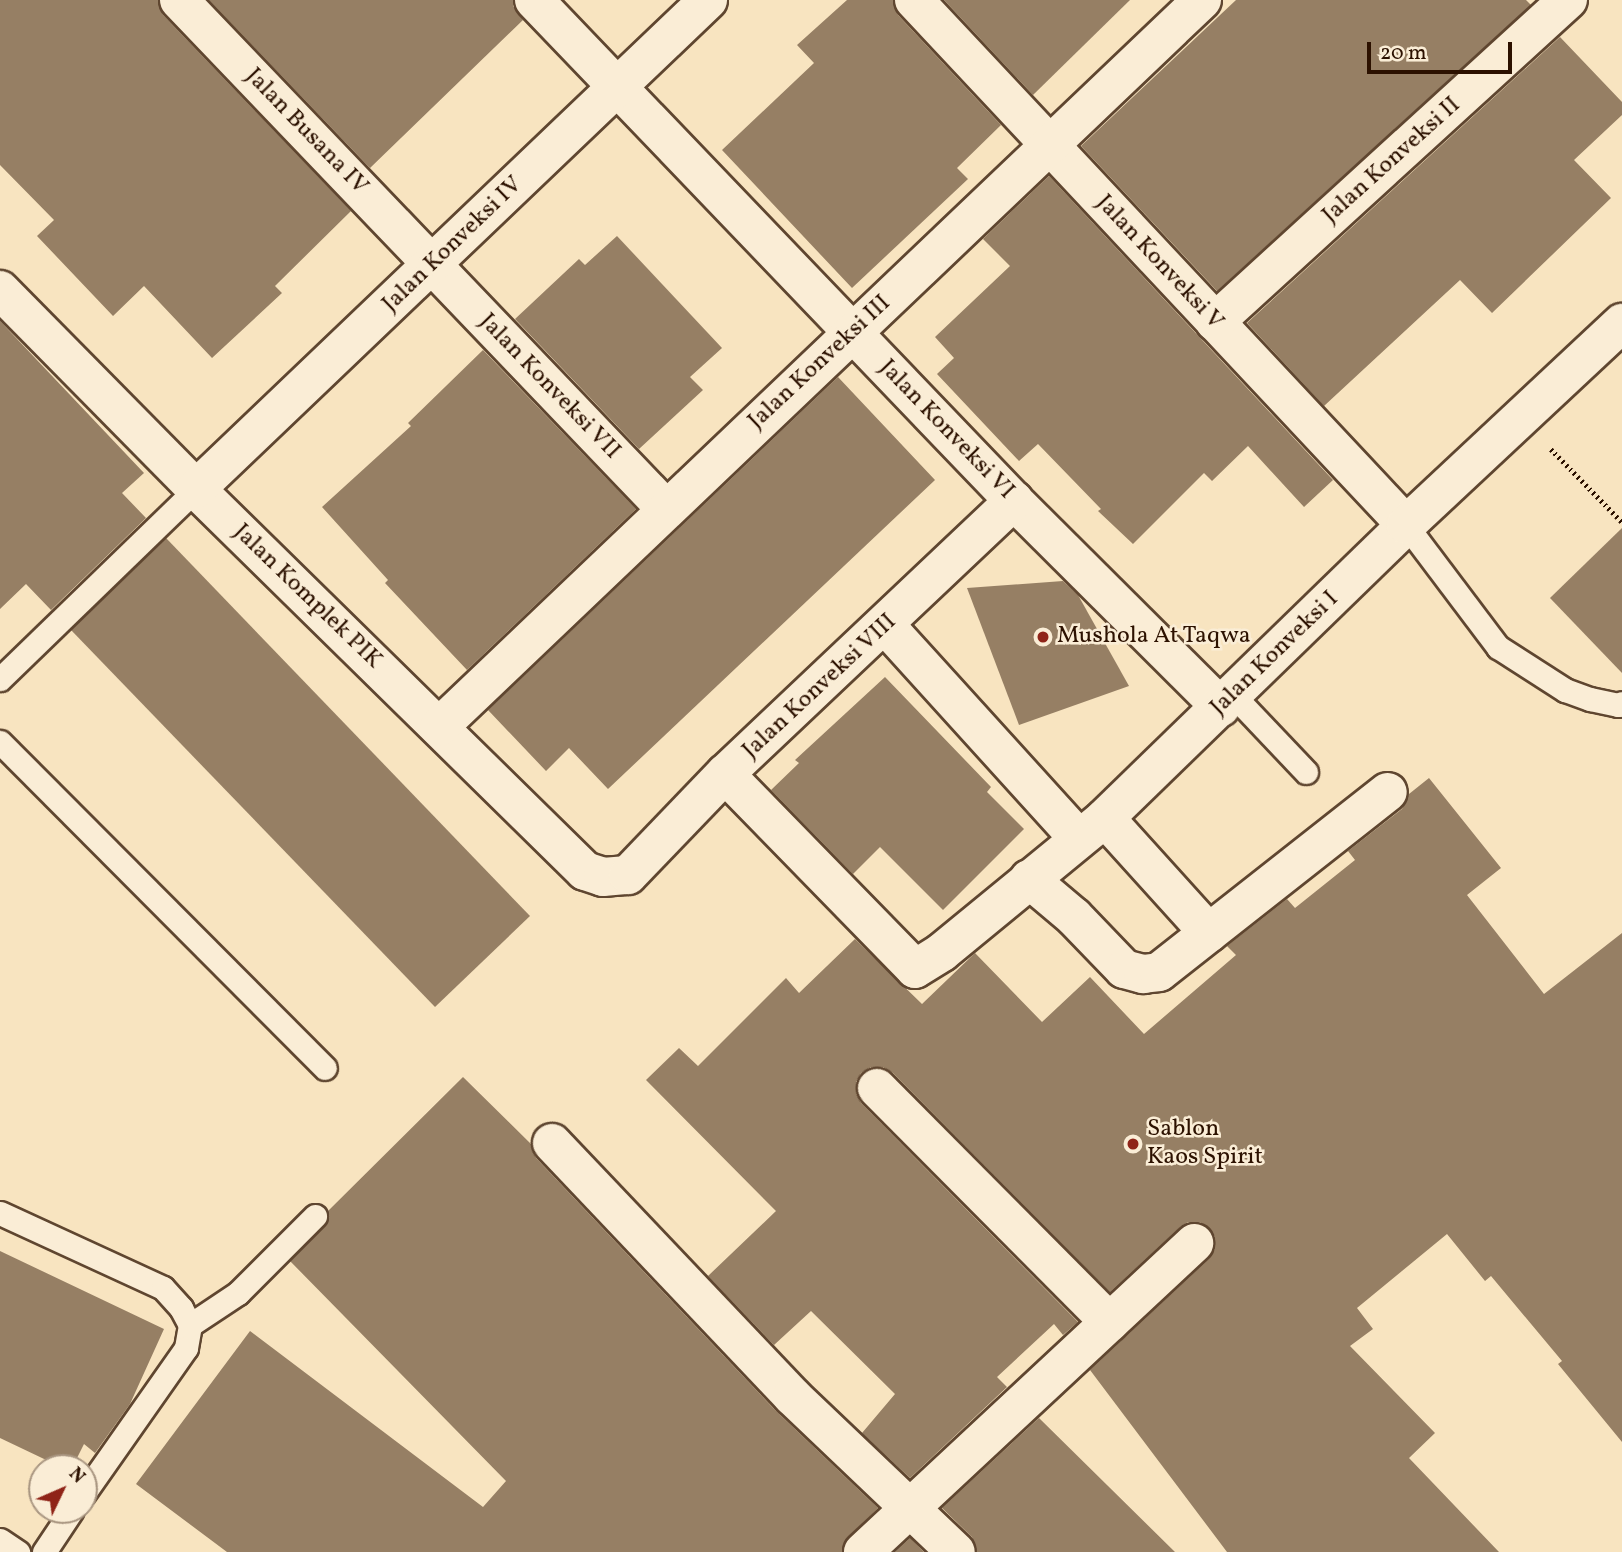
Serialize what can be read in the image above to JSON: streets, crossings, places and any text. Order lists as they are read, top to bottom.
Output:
{
  "streets": {
    "street": [
      "Jalan Busana IV",
      "Jalan Konveksi II",
      "Jalan Konveksi IV",
      "Jalan Konveksi V",
      "Jalan Konveksi III",
      "Jalan Konveksi VII",
      "Jalan Konveksi VI",
      "Jalan Komplek PIK",
      "Jalan Konveksi I",
      "Jalan Konveksi VIII"
    ]
  },
  "crossings": [
    ["Jalan Busana IV", "Jalan Konveksi IV"],
    ["Jalan Busana IV", "Jalan Konveksi VII"],
    ["Jalan Konveksi II", "Jalan Konveksi V"],
    ["Jalan Konveksi IV", "Jalan Konveksi VII"],
    ["Jalan Konveksi IV", "Jalan Konveksi VI"],
    ["Jalan Konveksi IV", "Jalan Komplek PIK"],
    ["Jalan Konveksi V", "Jalan Konveksi III"],
    ["Jalan Konveksi V", "Jalan Konveksi I"],
    ["Jalan Konveksi III", "Jalan Konveksi VII"],
    ["Jalan Konveksi III", "Jalan Konveksi VI"],
    ["Jalan Konveksi III", "Jalan Komplek PIK"],
    ["Jalan Konveksi VI", "Jalan Konveksi I"],
    ["Jalan Konveksi VI", "Jalan Konveksi VIII"],
    ["Jalan Komplek PIK", "Jalan Konveksi VIII"],
    ["Jalan Konveksi I", "Jalan Konveksi VIII"]
  ],
  "places": ["Mushola At Taqwa", "Sablon Kaos Spirit"],
  "scale_bar": "20 m",
  "north": "top right"
}
